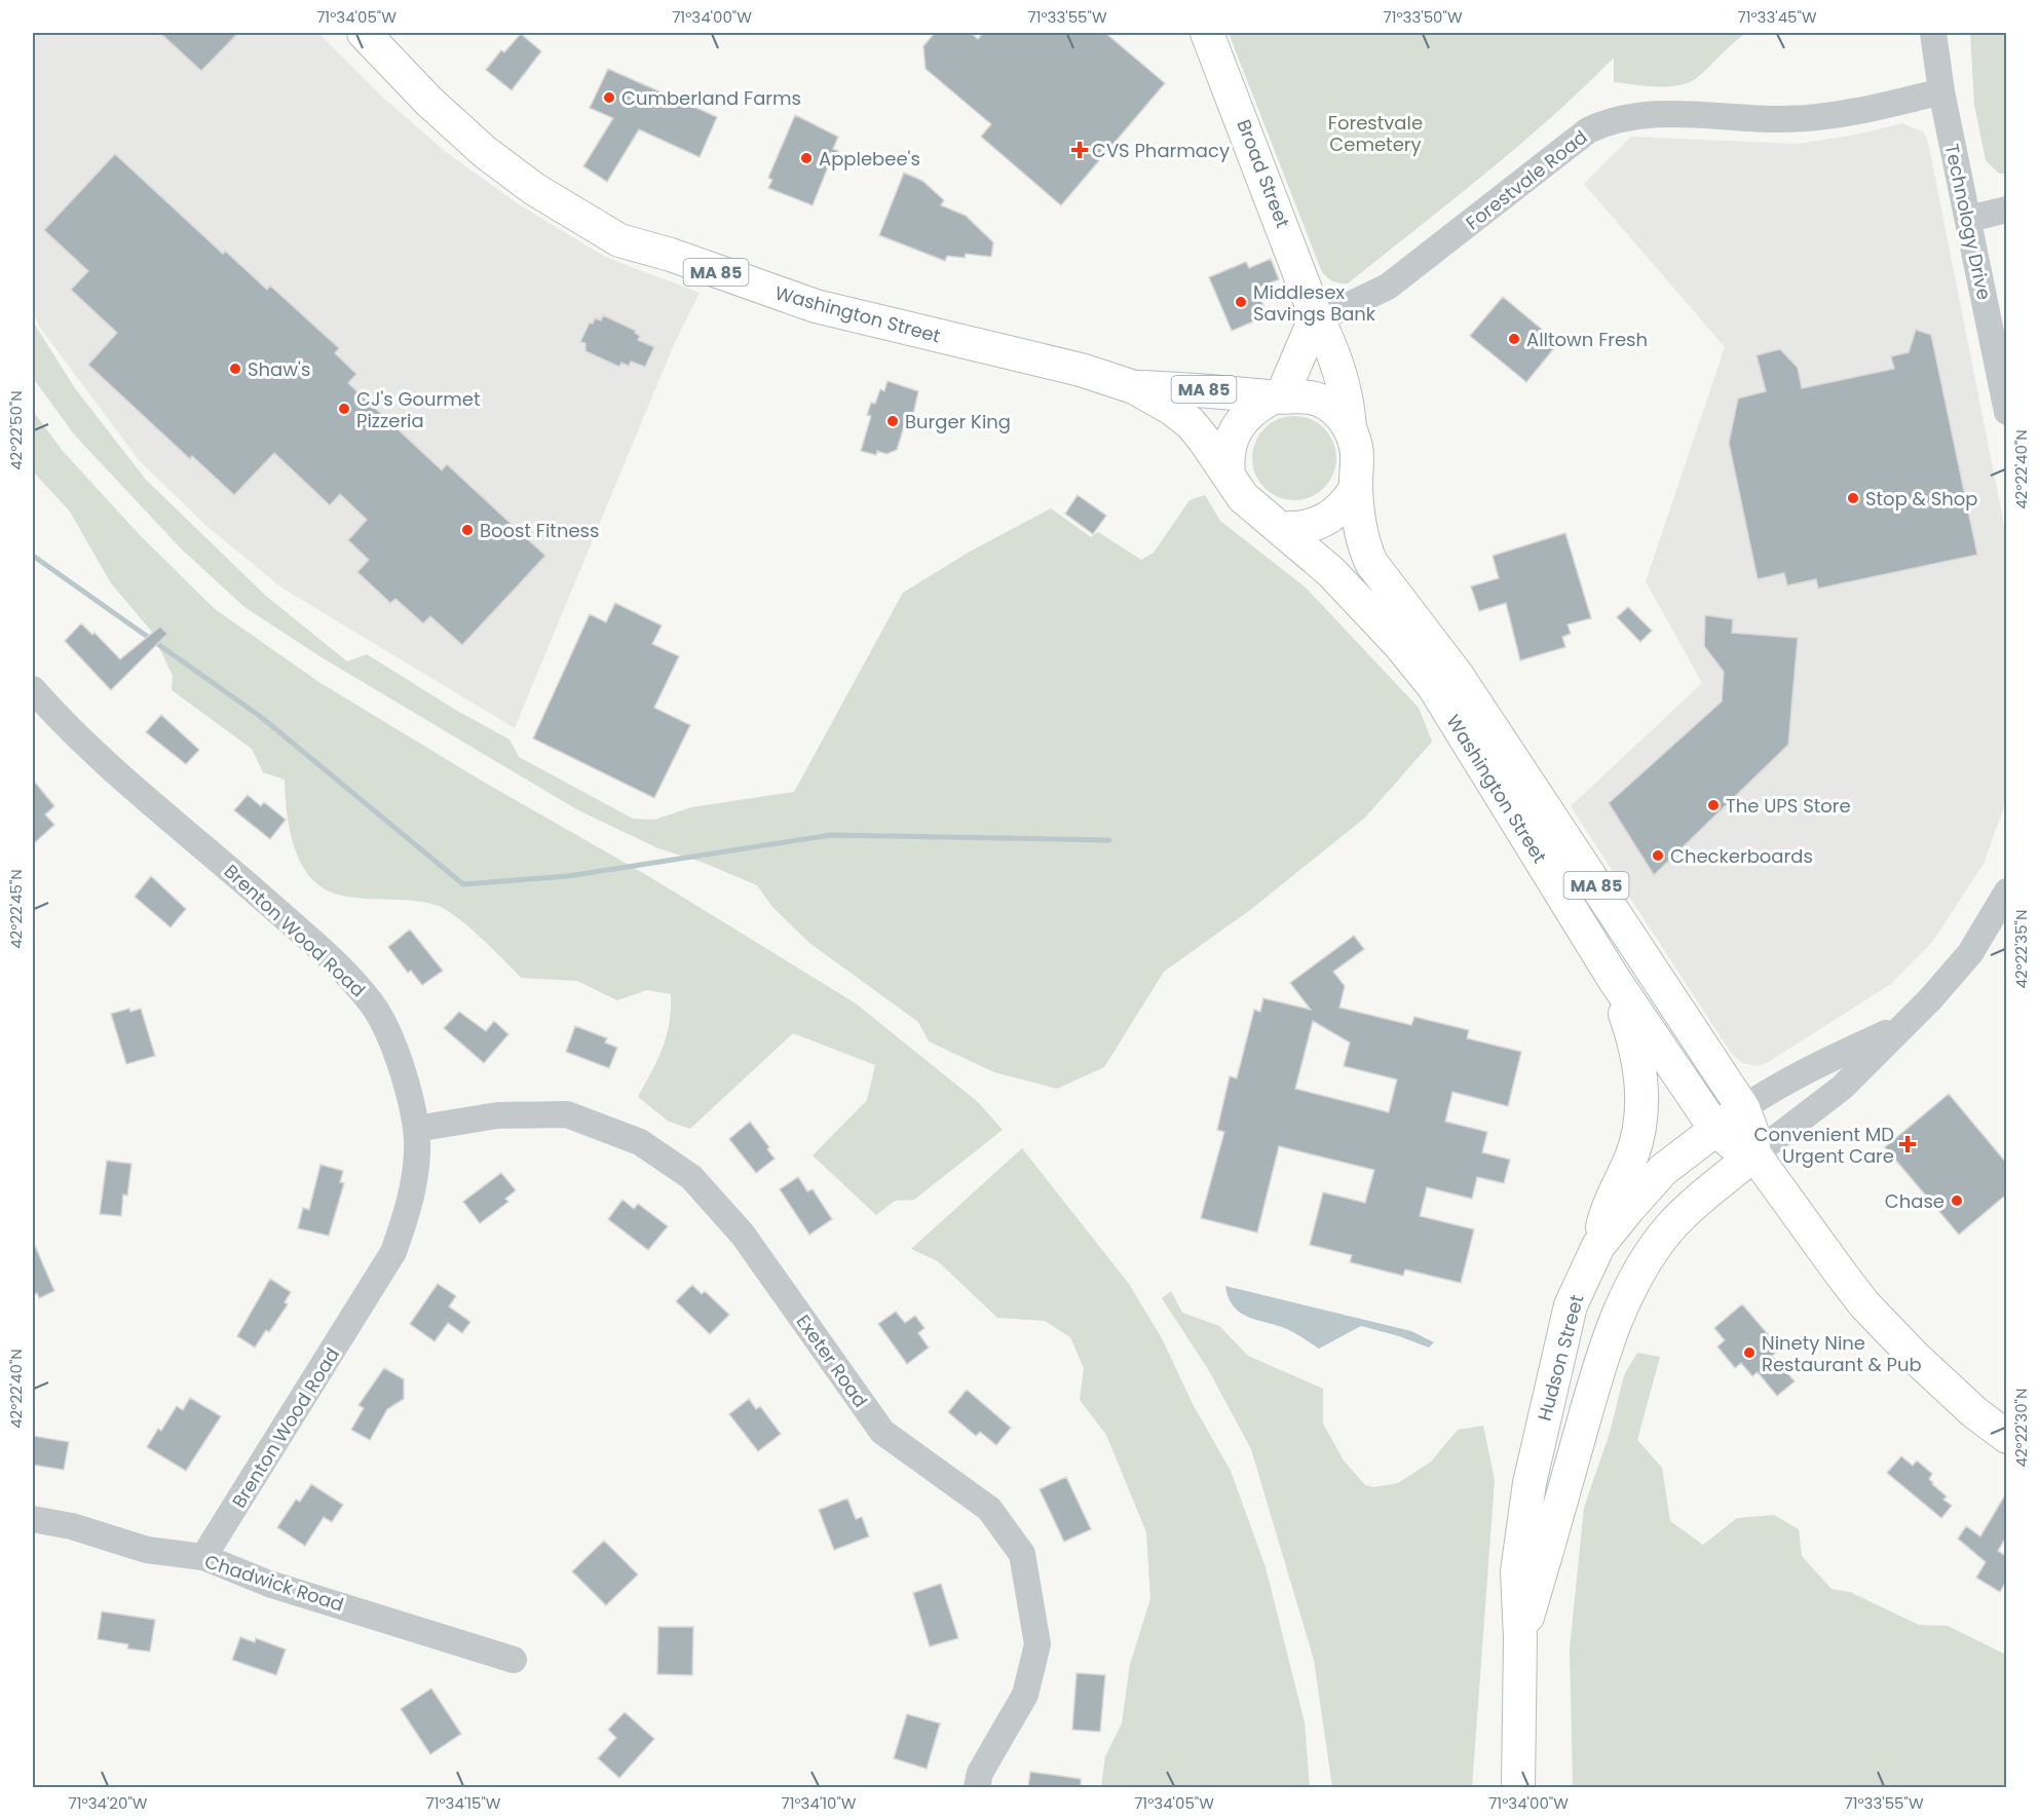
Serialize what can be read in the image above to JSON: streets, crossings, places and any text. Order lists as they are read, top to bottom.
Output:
{
  "streets": {
    "main road": [
      "Broad Street",
      "MA 85",
      "Washington Street",
      "Hudson Street"
    ],
    "street": [
      "Forestvale Road",
      "Technology Drive",
      "Brenton Wood Road",
      "Exeter Road",
      "Chadwick Road"
    ]
  },
  "crossings": [
    ["Broad Street", "Forestvale Road"],
    ["Broad Street", "Washington Street"],
    ["Forestvale Road", "Technology Drive"],
    ["Washington Street", "Hudson Street"],
    ["Brenton Wood Road", "Exeter Road"],
    ["Brenton Wood Road", "Chadwick Road"]
  ],
  "parks": ["Forestvale Cemetery"],
  "places": {
    "other": [
      "Cumberland Farms",
      "Applebee's",
      "Middlesex Savings Bank",
      "Alltown Fresh",
      "Shaw's",
      "CJ's Gourmet Pizzeria",
      "Burger King",
      "Stop & Shop",
      "Boost Fitness",
      "The UPS Store",
      "Checkerboards",
      "Chase",
      "Ninety Nine Restaurant & Pub"
    ],
    "health": ["CVS Pharmacy", "Convenient MD Urgent Care"]
  },
  "coordinates": [
    "71°34'05\"W",
    "71°34'00\"W",
    "71°33'55\"W",
    "71°33'50\"W",
    "71°33'45\"W",
    "42°22'50\"N",
    "42°22'40\"N",
    "42°22'45\"N",
    "42°22'35\"N",
    "42°22'30\"N",
    "71°34'20\"W",
    "71°34'15\"W",
    "71°34'10\"W"
  ]
}
